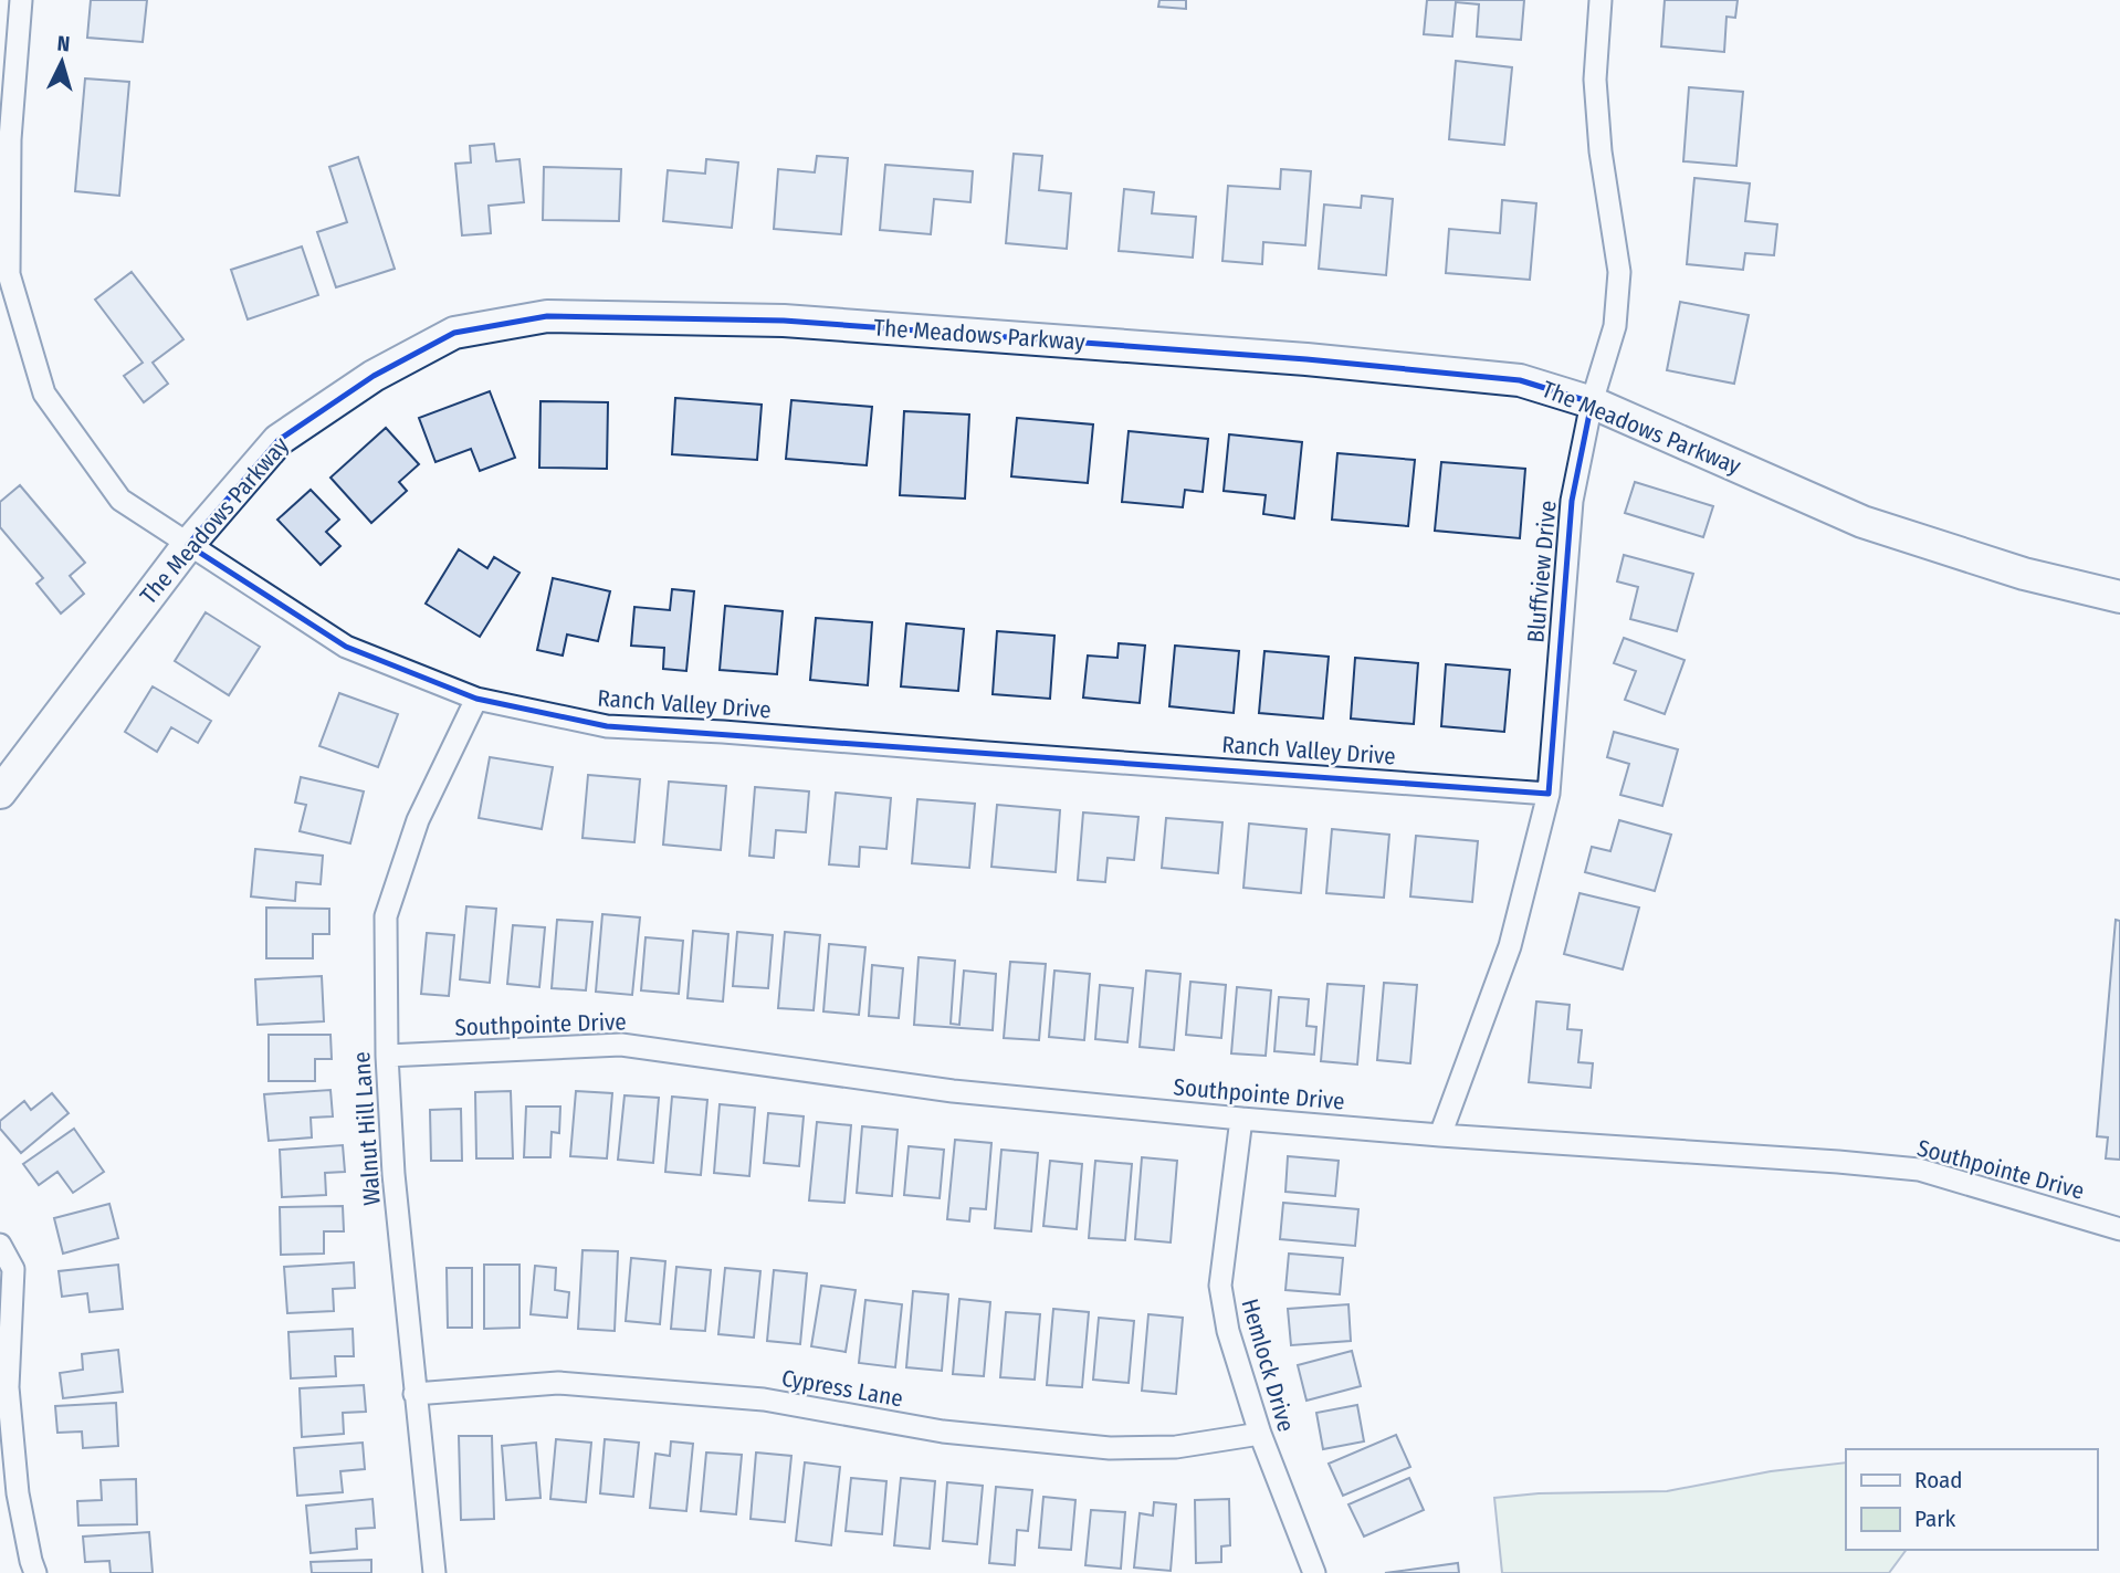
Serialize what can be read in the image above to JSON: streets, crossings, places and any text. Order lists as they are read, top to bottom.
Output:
{
  "streets": {
    "street": [
      "The Meadows Parkway",
      "Bluffview Drive",
      "Ranch Valley Drive",
      "Southpointe Drive",
      "Walnut Hill Lane",
      "Hemlock Drive",
      "Cypress Lane"
    ]
  },
  "crossings": [
    ["The Meadows Parkway", "Bluffview Drive"],
    ["The Meadows Parkway", "Ranch Valley Drive"],
    ["Bluffview Drive", "Ranch Valley Drive"],
    ["Bluffview Drive", "Southpointe Drive"],
    ["Ranch Valley Drive", "Walnut Hill Lane"],
    ["Southpointe Drive", "Walnut Hill Lane"],
    ["Southpointe Drive", "Hemlock Drive"],
    ["Walnut Hill Lane", "Cypress Lane"],
    ["Hemlock Drive", "Cypress Lane"]
  ],
  "legend": ["Road", "Park"],
  "north": "top"
}
